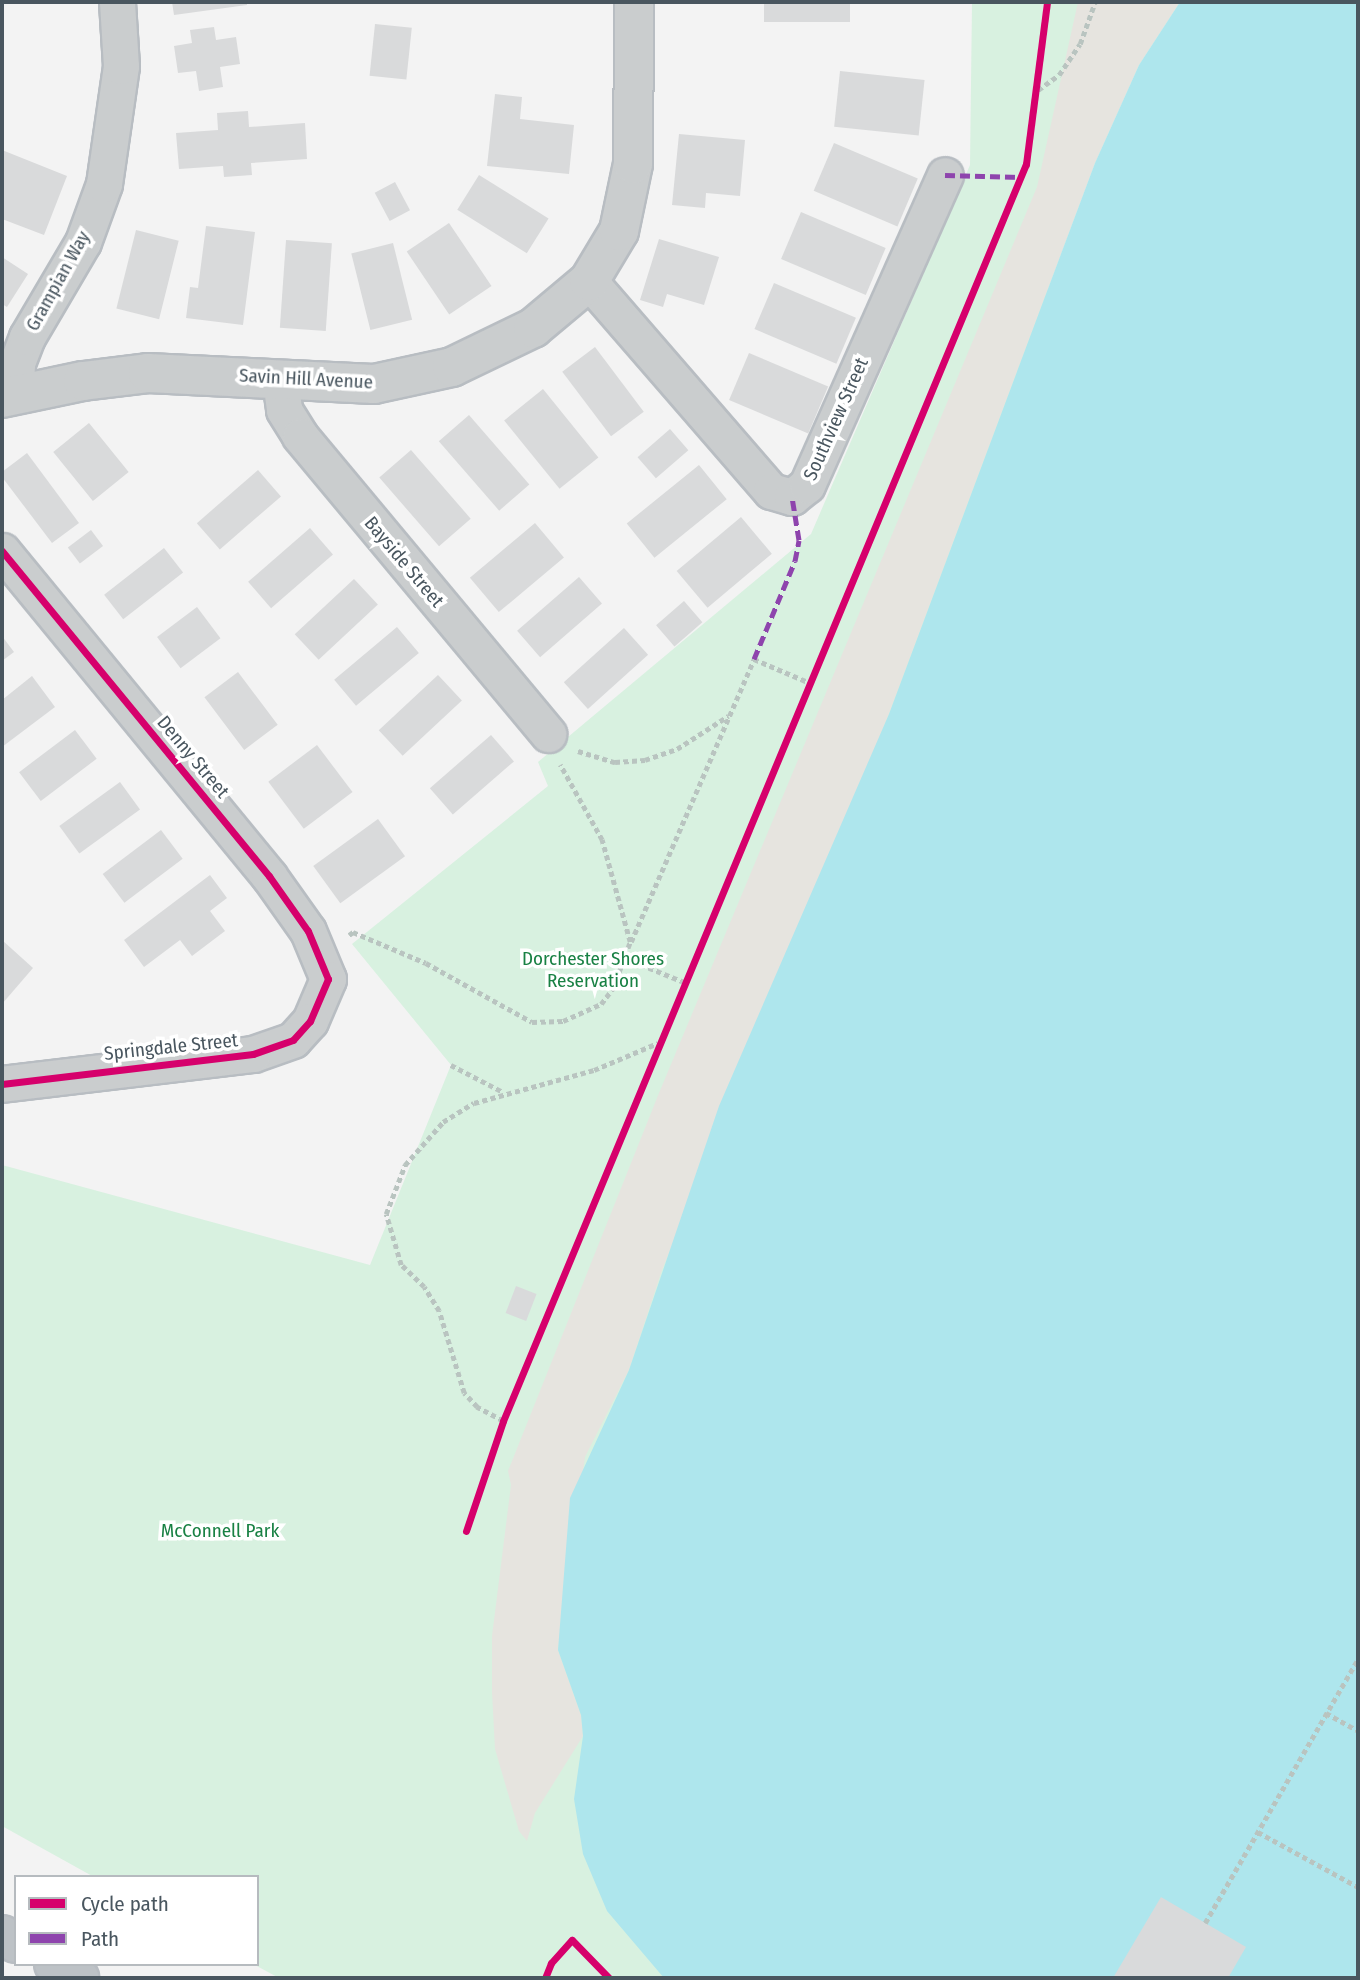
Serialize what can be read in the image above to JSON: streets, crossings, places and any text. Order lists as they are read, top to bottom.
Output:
{
  "streets": {
    "street": [
      "Grampian Way",
      "Savin Hill Avenue",
      "Southview Street",
      "Bayside Street",
      "Denny Street",
      "Springdale Street"
    ]
  },
  "crossings": [
    ["Grampian Way", "Savin Hill Avenue"],
    ["Savin Hill Avenue", "Southview Street"],
    ["Savin Hill Avenue", "Bayside Street"],
    ["Denny Street", "Springdale Street"]
  ],
  "parks": ["Dorchester Shores Reservation", "McConnell Park"],
  "legend": ["Cycle path", "Path"]
}
